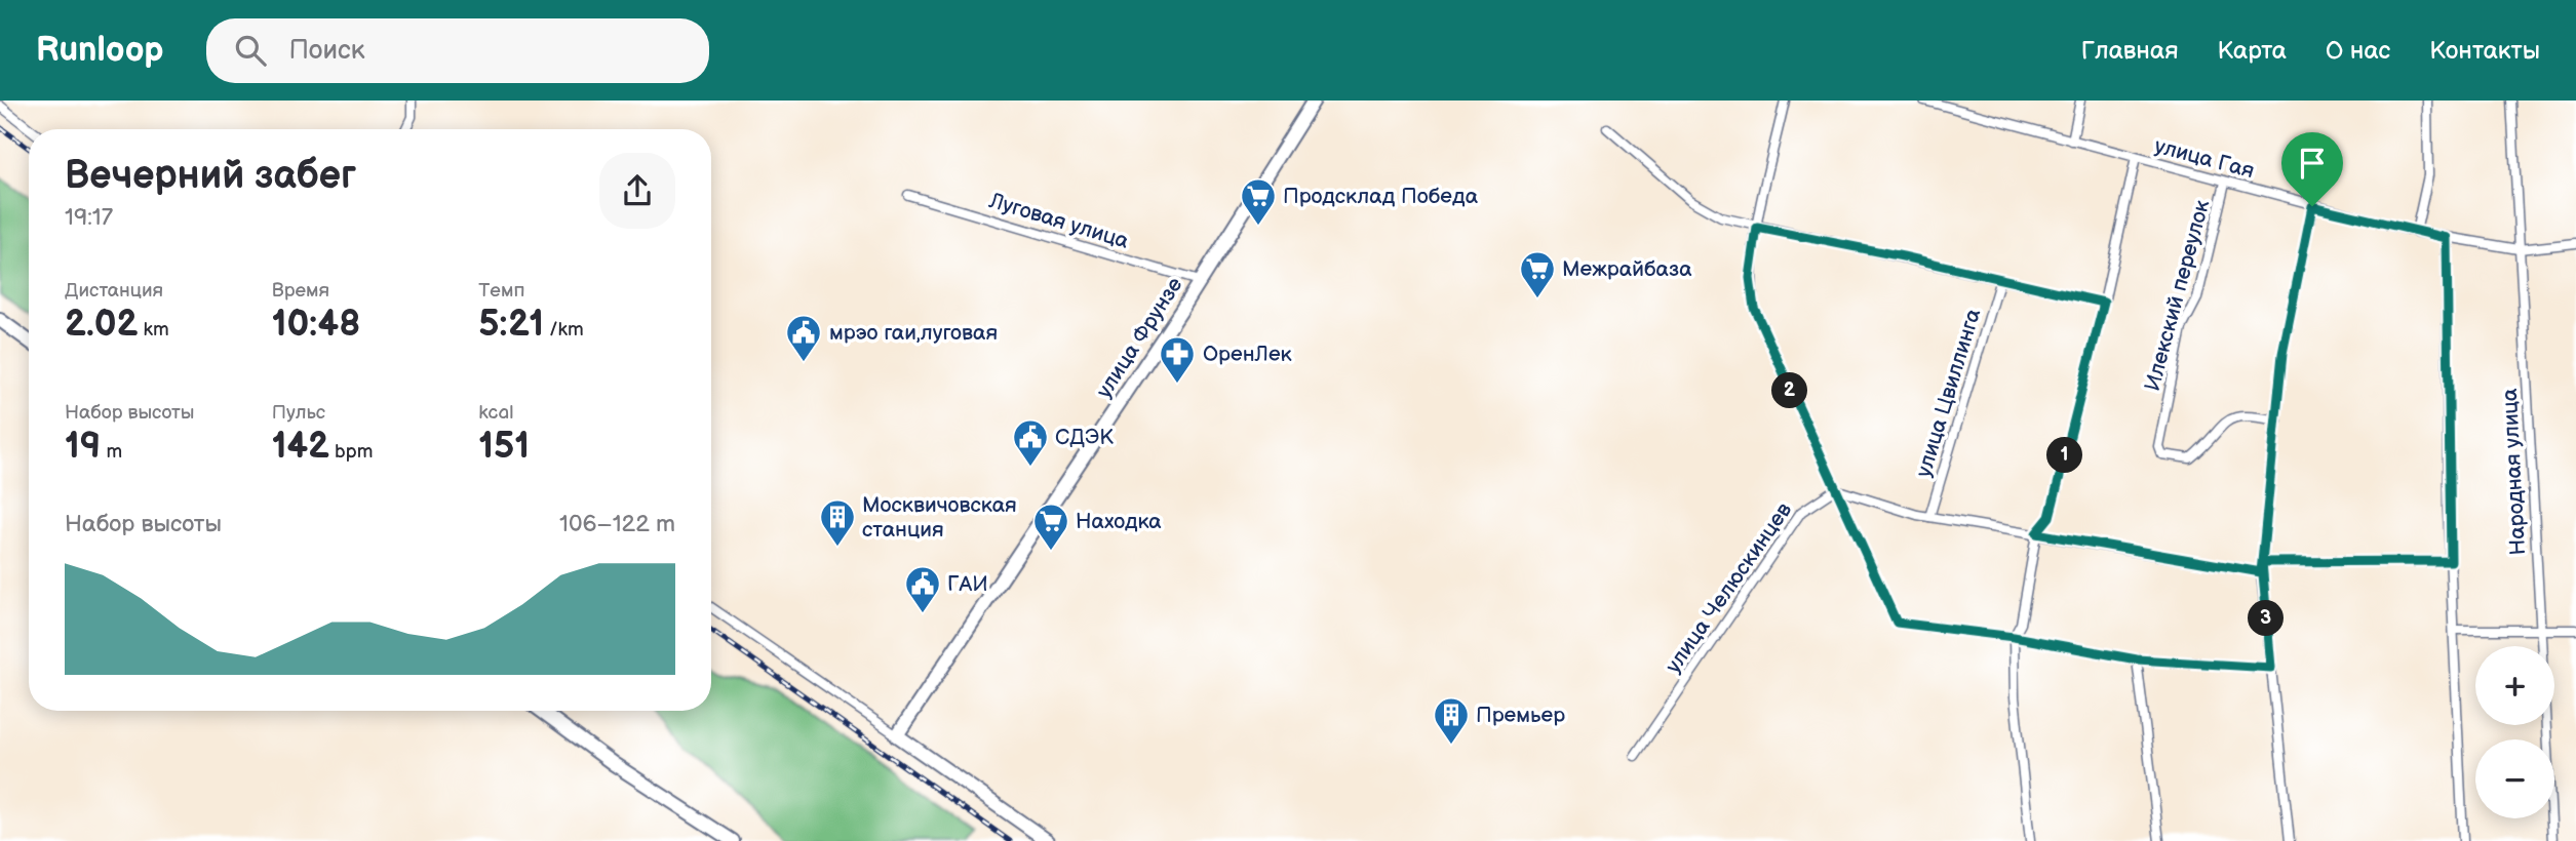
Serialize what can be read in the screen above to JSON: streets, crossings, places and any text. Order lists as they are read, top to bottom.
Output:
{
  "streets": {
    "street": [
      "улица Гая",
      "Луговая улица",
      "Илекский переулок",
      "улица Фрунзе",
      "улица Цвиллинга",
      "Народная улица",
      "улица Челюскинцев"
    ]
  },
  "crossings": [
    ["улица Гая", "Илекский переулок"],
    ["улица Гая", "Народная улица"],
    ["Луговая улица", "улица Фрунзе"]
  ],
  "places": {
    "supermarket": ["Продсклад Победа", "Межрайбаза", "Находка"],
    "public building": ["мрэо гаи,луговая", "СДЭК", "ГАИ"],
    "pharmacy": ["ОренЛек"],
    "building": ["Москвичовская станция", "Премьер"]
  },
  "page": {
    "header": "Runloop",
    "search": "Поиск",
    "nav": [
      "Главная",
      "Карта",
      "О нас",
      "Контакты"
    ],
    "heading": ["Вечерний забег", "19:17"],
    "stats": [
      ["Дистанция", "2.02 km"],
      ["Время", "10:48"],
      ["Темп", "5:21 /km"],
      ["Набор высоты", "19 m"],
      ["Пульс", "142 bpm"],
      ["kcal", "151"]
    ],
    "pins": ["2", "1", "3"],
    "chart": ["Набор высоты", "106–122 m"],
    "map_buttons": ["+", "−"]
  }
}
